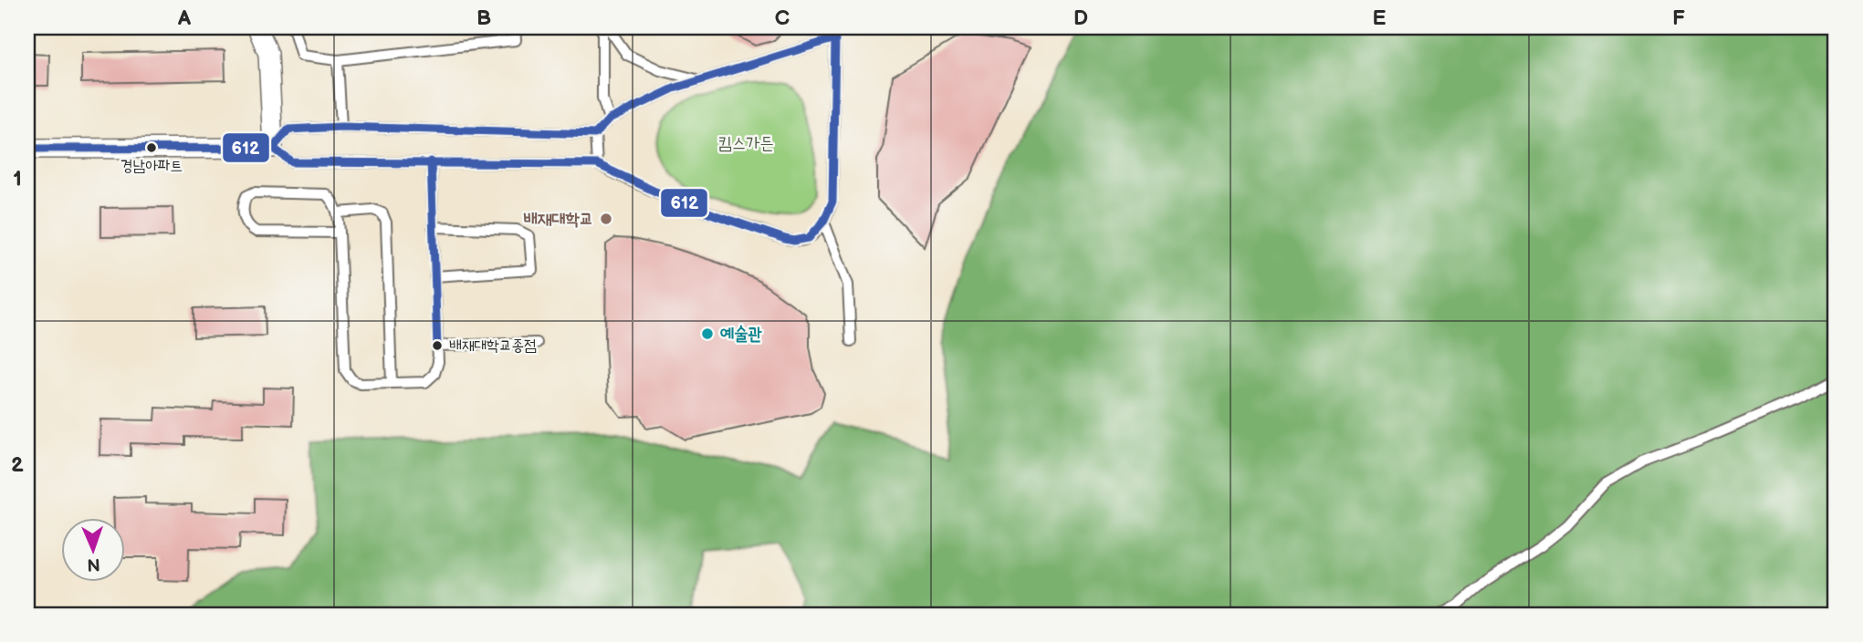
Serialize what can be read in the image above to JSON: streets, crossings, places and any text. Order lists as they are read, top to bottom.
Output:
{
  "parks": ["킴스가든"],
  "places": [
    "경남아파트",
    "배재대학교",
    "예술관",
    "배재대학교종점"
  ],
  "lines": ["transit line 612"],
  "north": "bottom",
  "grid": {
    "columns": [
      "A",
      "B",
      "C",
      "D",
      "E",
      "F"
    ],
    "rows": ["1", "2"]
  }
}
